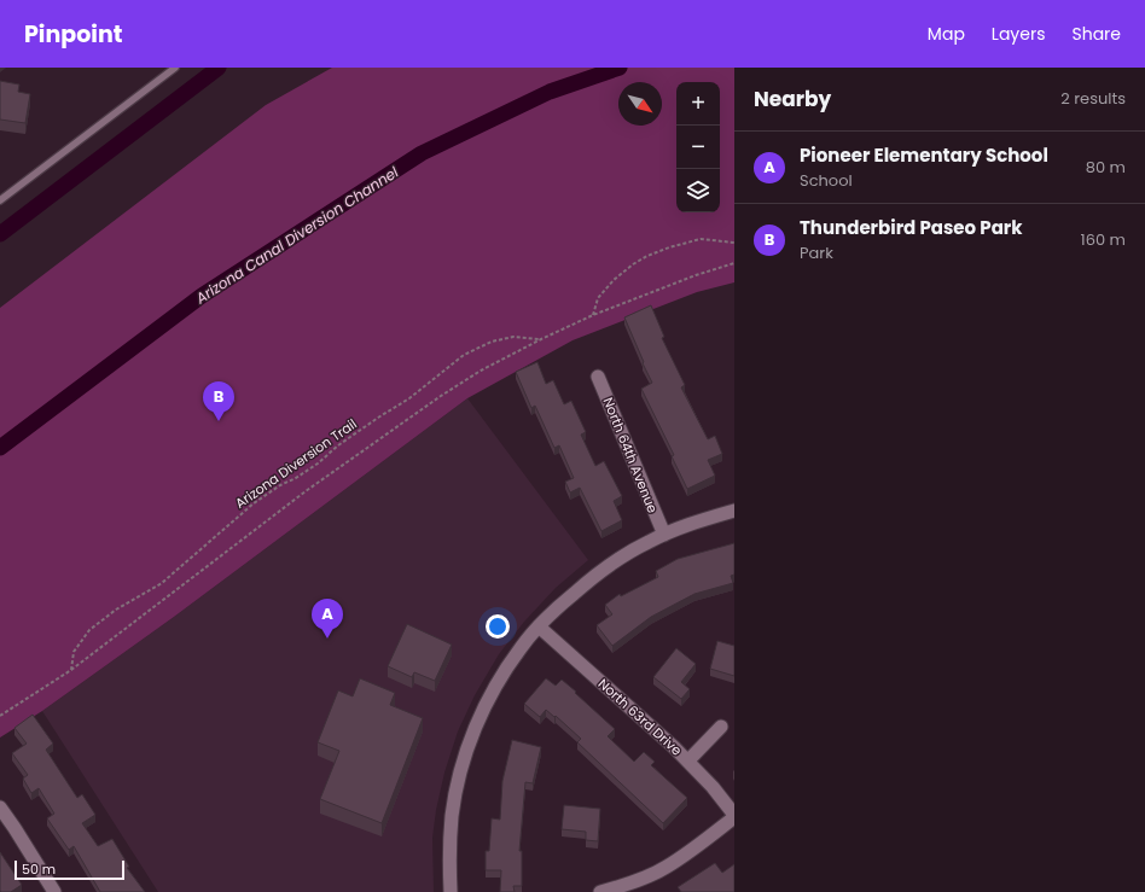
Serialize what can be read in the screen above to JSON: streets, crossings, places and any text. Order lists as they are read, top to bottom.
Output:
{
  "streets": {
    "street": ["North 64th Avenue", "North 63rd Drive"],
    "path": ["Arizona Diversion Trail"]
  },
  "water": ["Arizona Canal Diversion Channel"],
  "scale_bar": "50 m",
  "north": "bottom right",
  "page": {
    "header": "Pinpoint",
    "nav": ["Map", "Layers", "Share"],
    "heading": ["Nearby", "2 results"],
    "map_buttons": ["+", "−"],
    "list": [
      {
        "mark": "A",
        "name": "Pioneer Elementary School",
        "note": "School",
        "value": "80 m"
      },
      {
        "mark": "B",
        "name": "Thunderbird Paseo Park",
        "note": "Park",
        "value": "160 m"
      }
    ],
    "pins": ["B", "A"],
    "scale": "50 m"
  }
}
